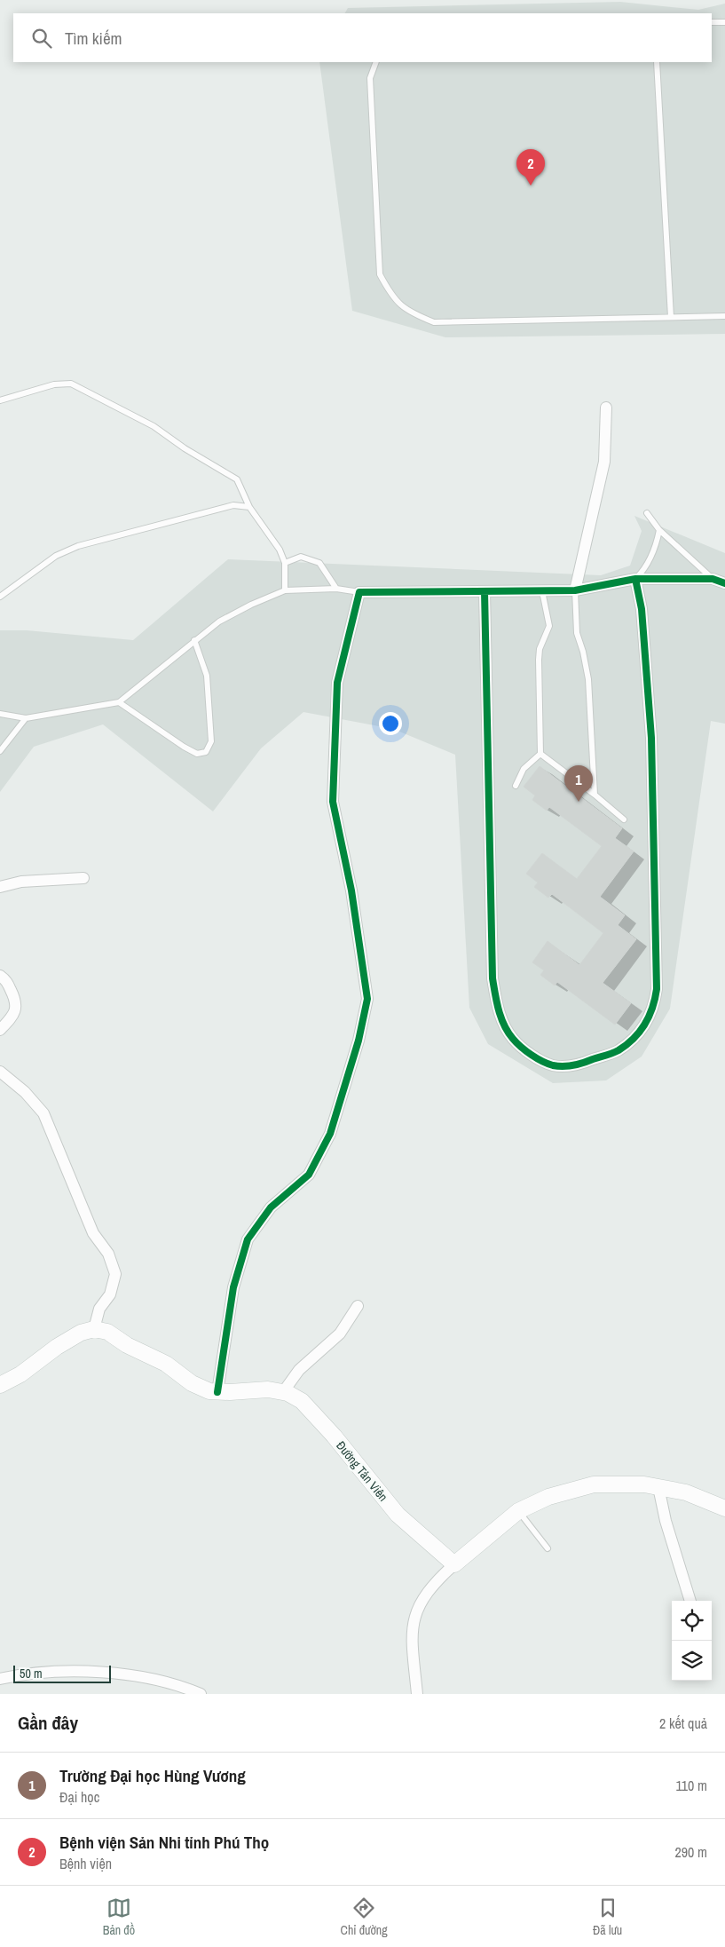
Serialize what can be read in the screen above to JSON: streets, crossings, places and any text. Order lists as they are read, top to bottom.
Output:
{
  "streets": {
    "street": ["Đường Tản Viên"]
  },
  "scale_bar": "50 m",
  "page": {
    "search": "Tìm kiếm",
    "pins": ["2", "1"],
    "scale": "50 m",
    "heading": ["Gần đây", "2 kết quả"],
    "list": [
      {
        "mark": "1",
        "name": "Trường Đại học Hùng Vương",
        "note": "Đại học",
        "value": "110 m"
      },
      {
        "mark": "2",
        "name": "Bệnh viện Sản Nhi tỉnh Phú Thọ",
        "note": "Bệnh viện",
        "value": "290 m"
      }
    ],
    "nav": ["Bản đồ", "Chỉ đường", "Đã lưu"]
  }
}
